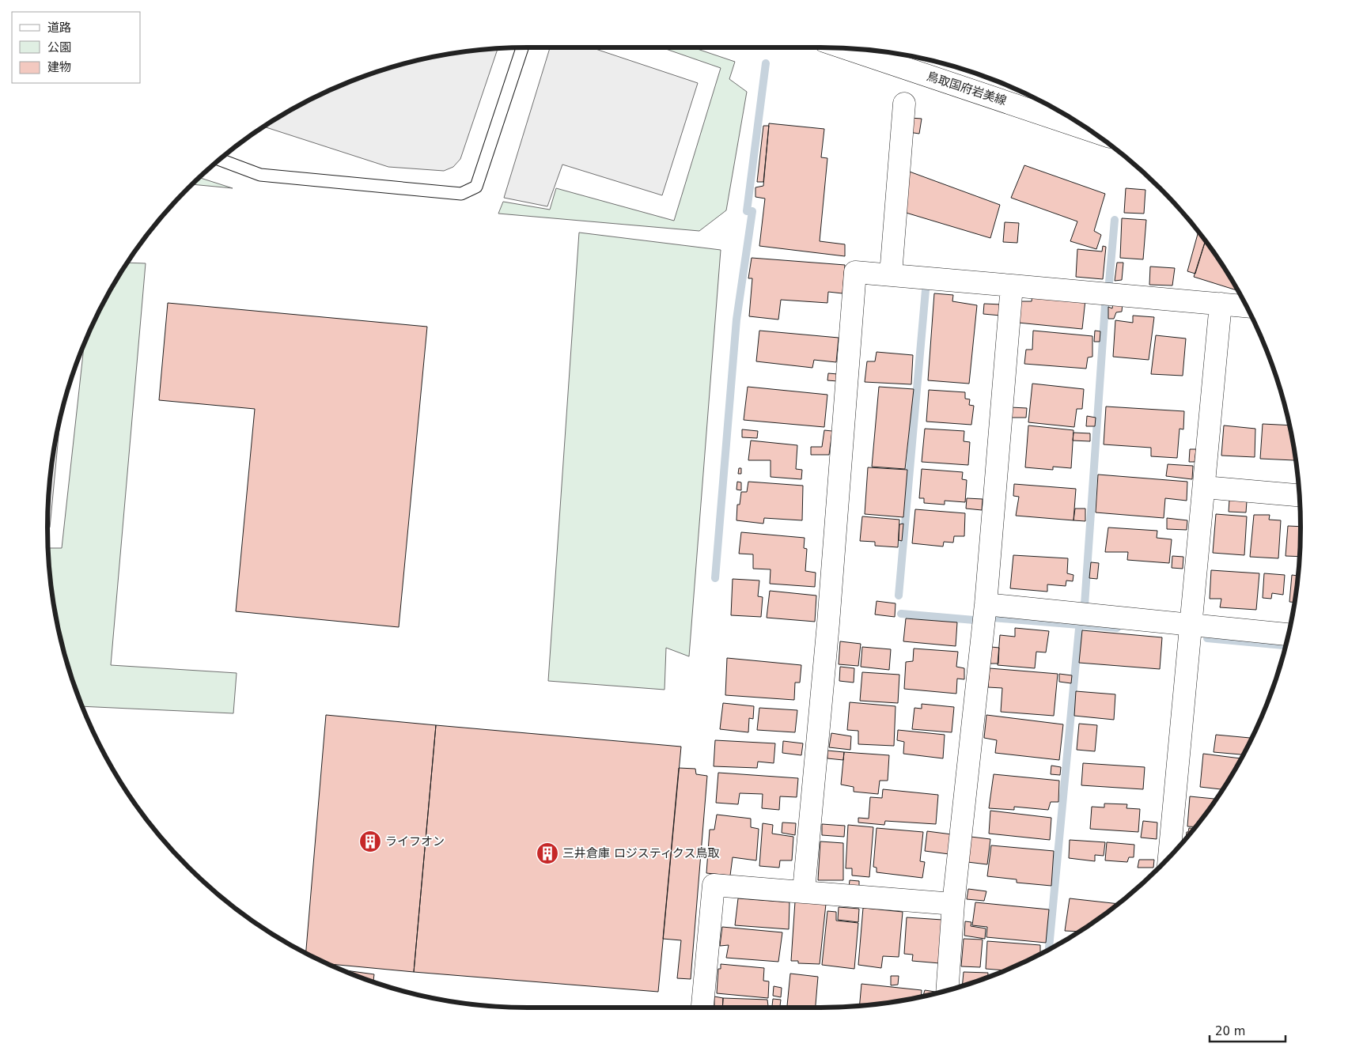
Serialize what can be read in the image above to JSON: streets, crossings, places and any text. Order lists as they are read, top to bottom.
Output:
{
  "streets": {
    "street": ["鳥取国府岩美線"]
  },
  "places": {
    "building": ["ライフオン", "三井倉庫 ロジスティクス鳥取"]
  },
  "legend": ["道路", "公園", "建物"],
  "scale_bar": "20 m"
}
